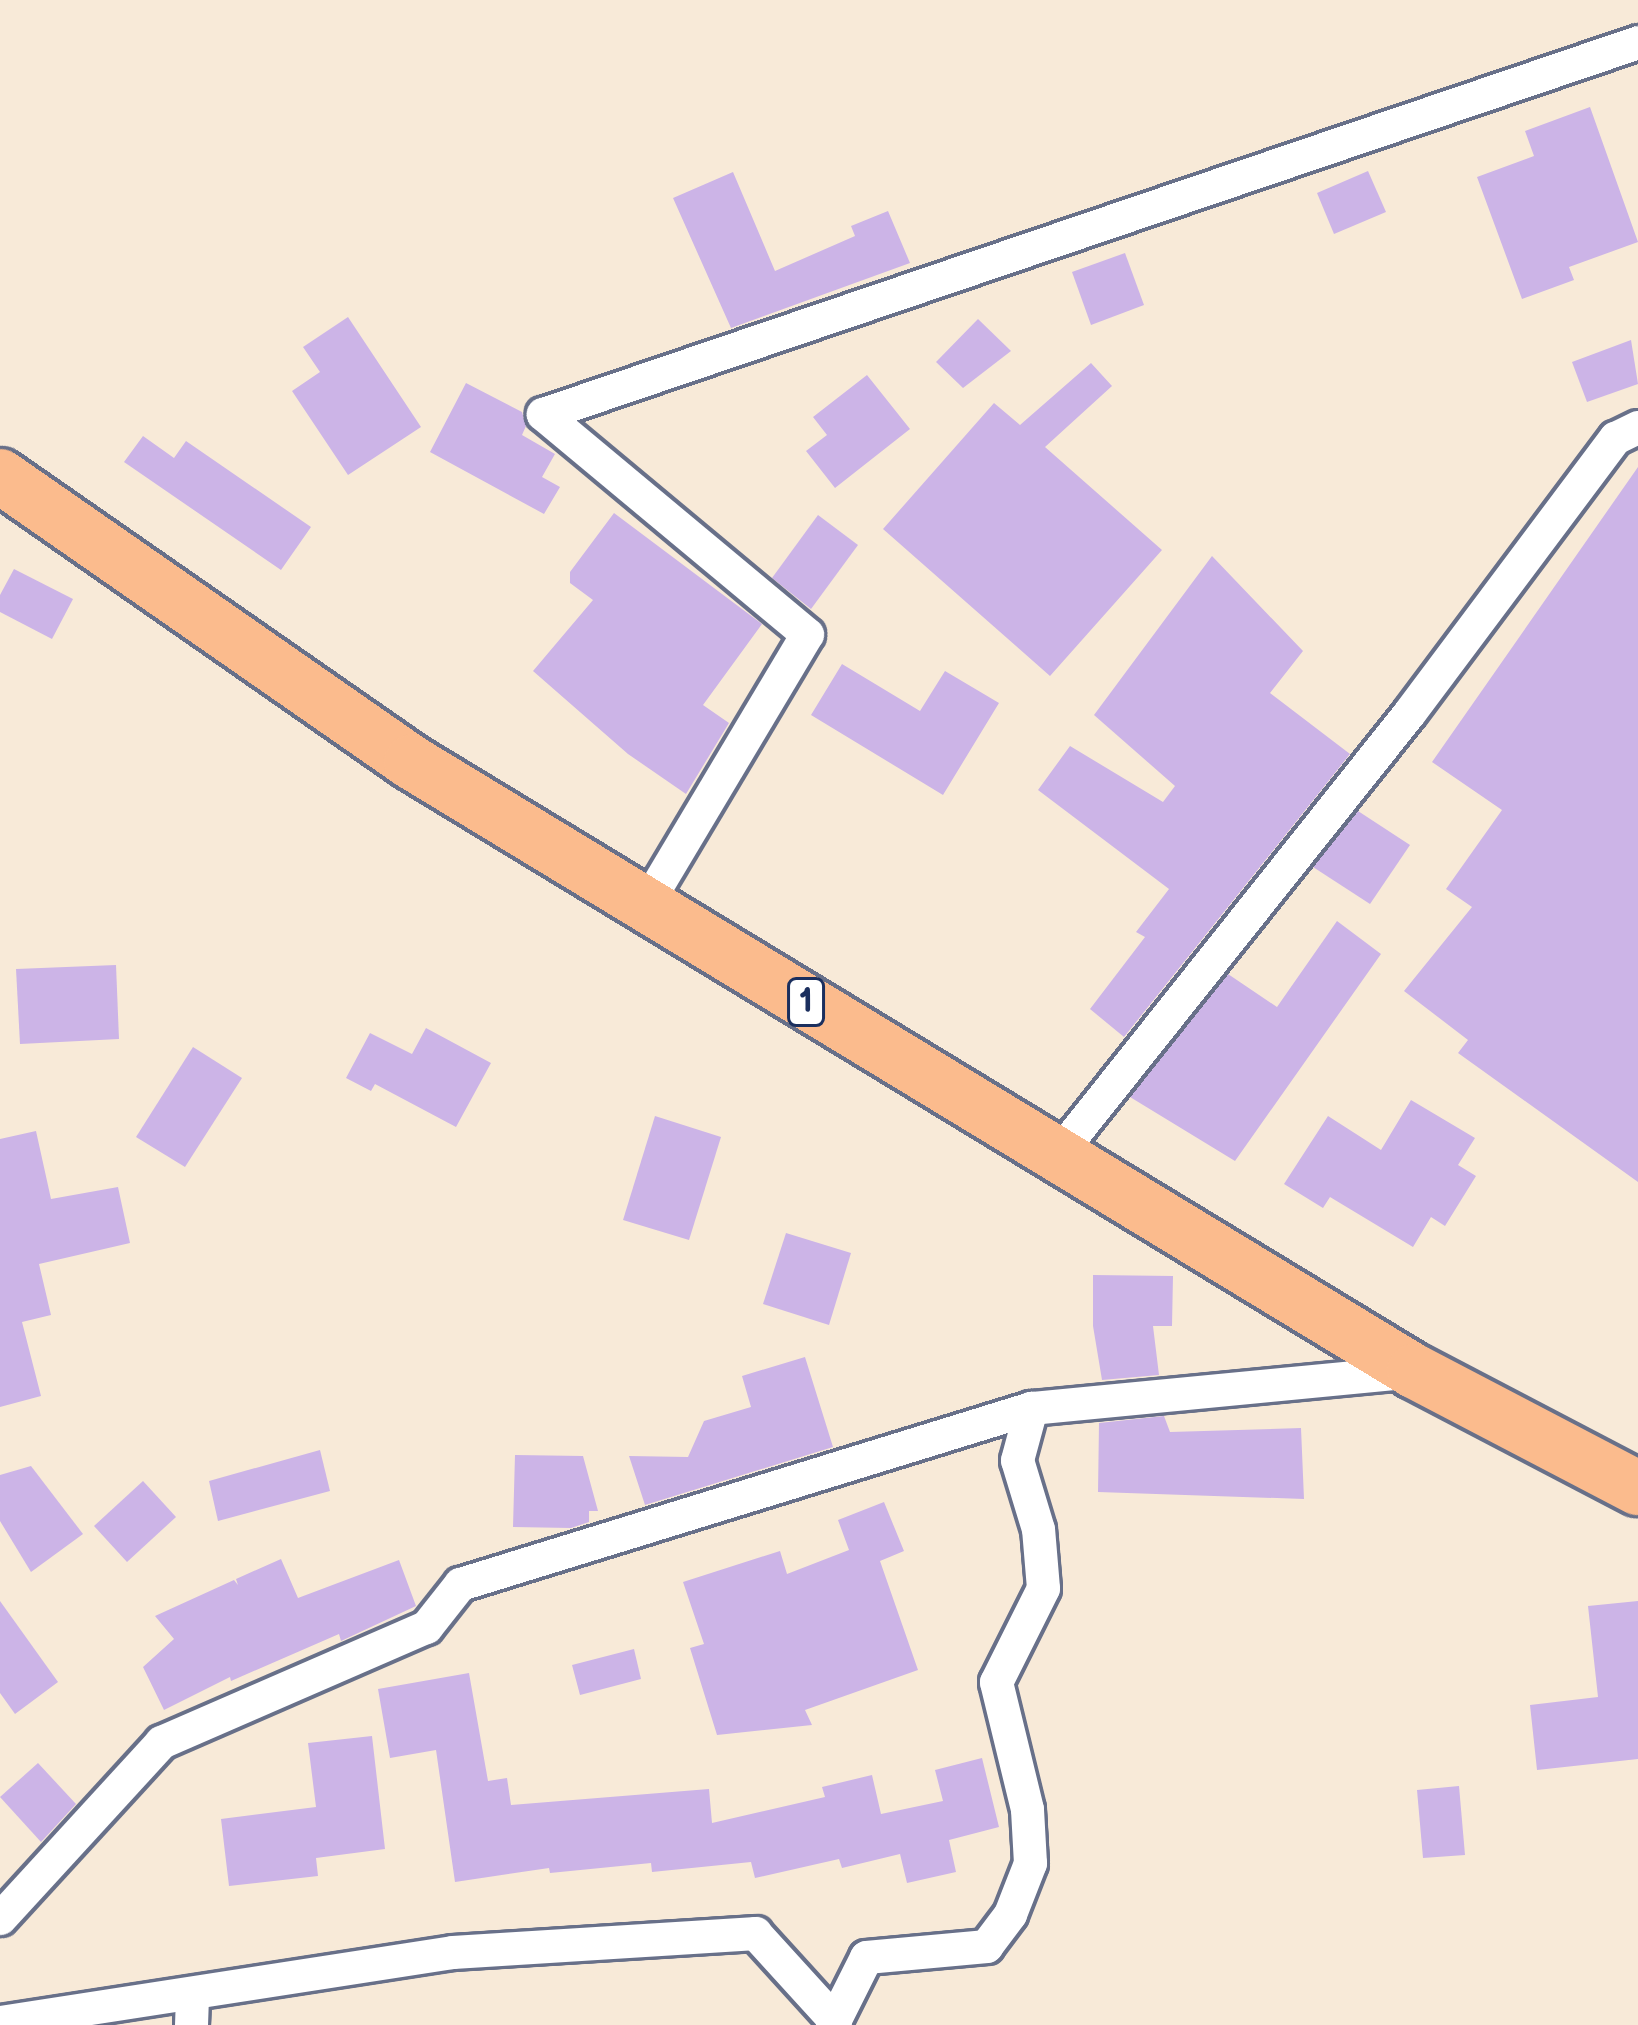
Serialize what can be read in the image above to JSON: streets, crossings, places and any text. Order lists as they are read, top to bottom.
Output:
{
  "streets": {
    "main road": ["1"]
  }
}
